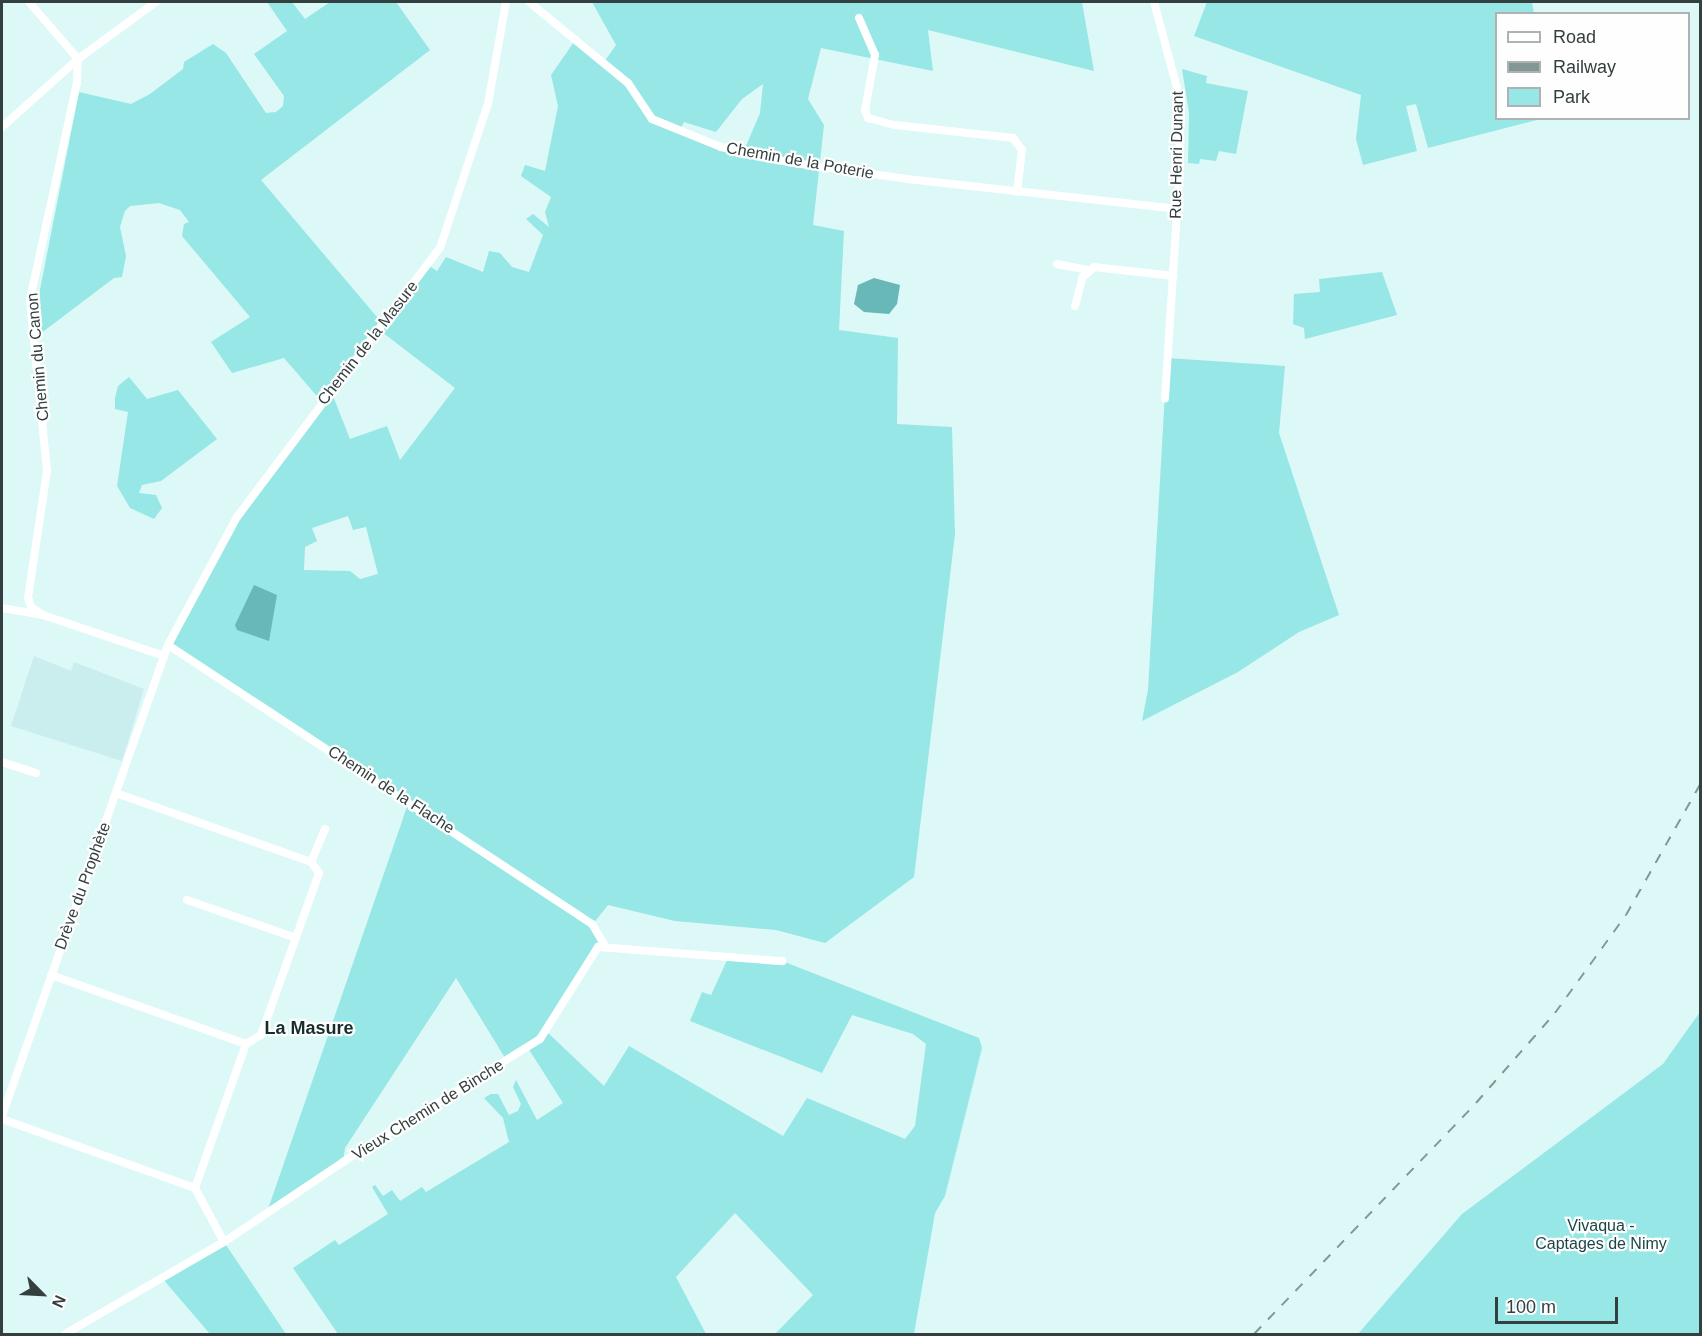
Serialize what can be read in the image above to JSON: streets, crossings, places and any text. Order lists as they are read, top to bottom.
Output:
{
  "streets": {
    "street": [
      "Rue Henri Dunant",
      "Chemin de la Poterie",
      "Chemin de la Masure",
      "Chemin du Canon",
      "Chemin de la Flache",
      "Drève du Prophète",
      "Vieux Chemin de Binche"
    ]
  },
  "crossings": [
    ["Rue Henri Dunant", "Chemin de la Poterie"],
    ["Chemin de la Masure", "Chemin de la Flache"],
    ["Chemin de la Masure", "Drève du Prophète"],
    ["Chemin de la Flache", "Vieux Chemin de Binche"]
  ],
  "districts": ["La Masure"],
  "parks": ["Vivaqua - Captages de Nimy"],
  "legend": ["Road", "Railway", "Park"],
  "scale_bar": "100 m",
  "north": "bottom right"
}
